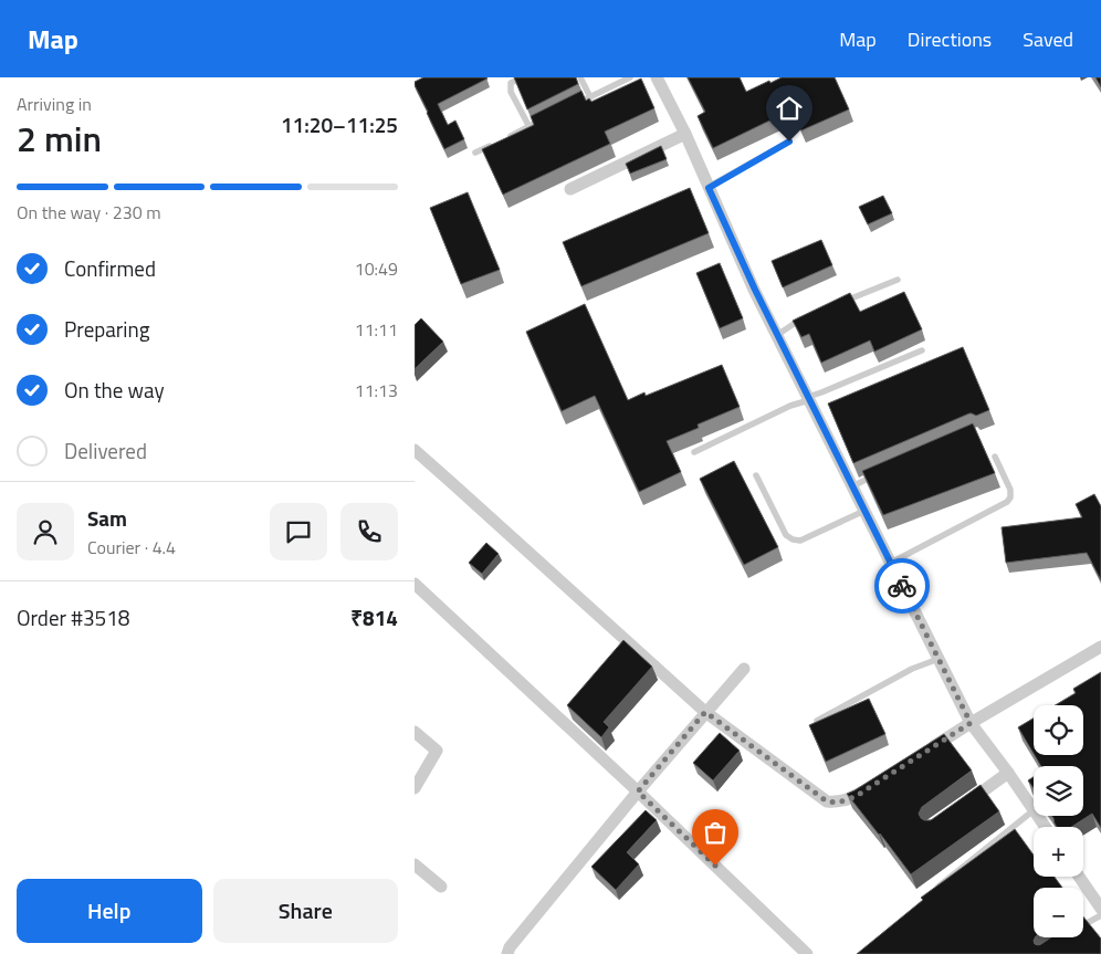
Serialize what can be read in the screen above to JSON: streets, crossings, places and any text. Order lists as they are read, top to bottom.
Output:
{
  "page": {
    "header": "Map",
    "nav": ["Map", "Directions", "Saved"],
    "heading": ["2 min", "Arriving in", "11:20–11:25"],
    "panel": [
      "Sam",
      "Courier · 4.4",
      "Order #3518",
      "₹814"
    ],
    "bar": "On the way · 230 m",
    "list": [
      ["Confirmed", "10:49"],
      ["Preparing", "11:11"],
      ["On the way", "11:13"],
      "Delivered"
    ],
    "map_buttons": ["+", "−"],
    "buttons": ["Help", "Share"]
  }
}
